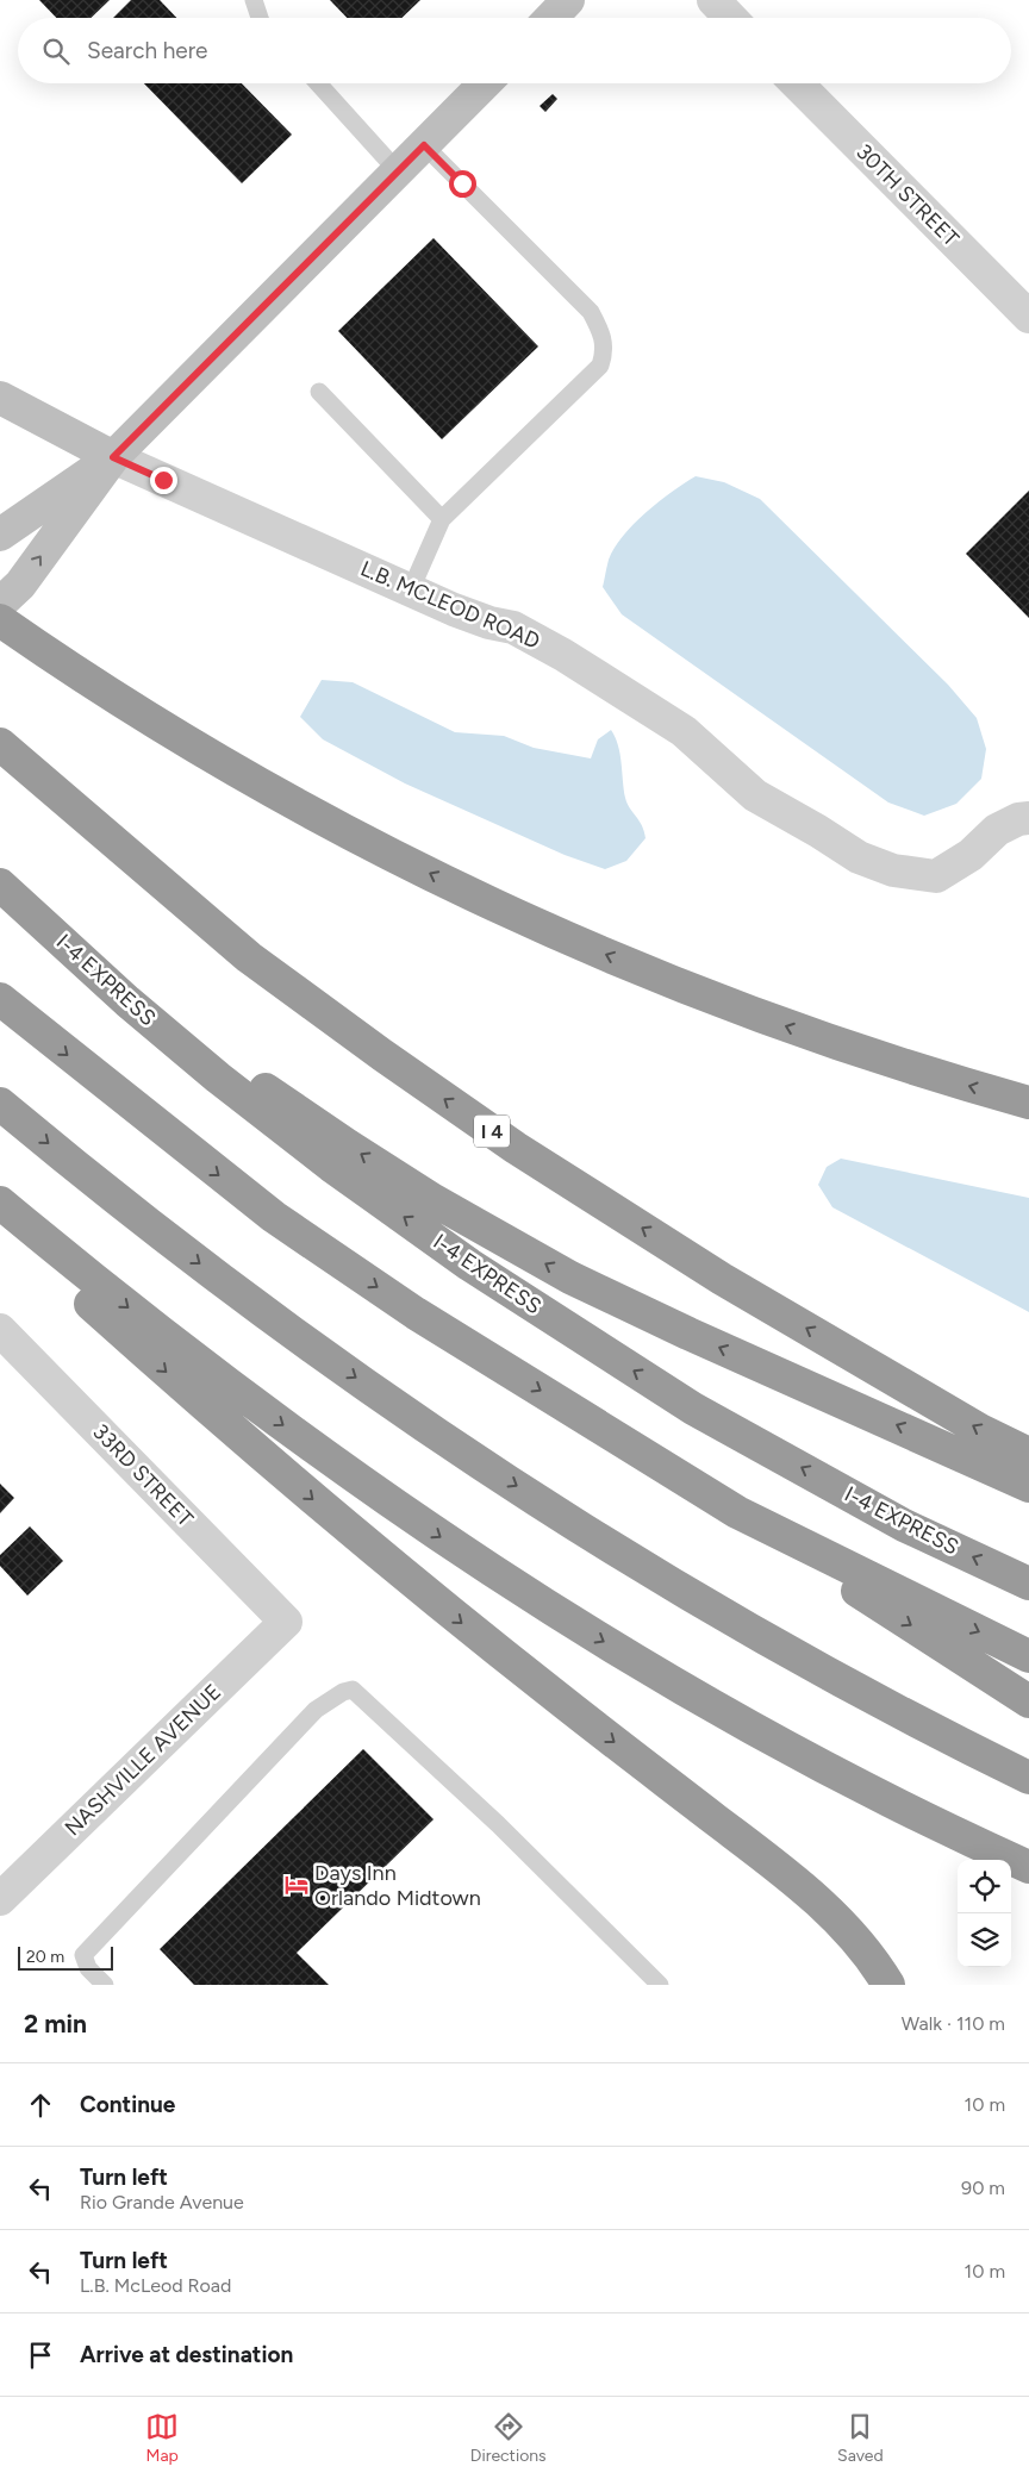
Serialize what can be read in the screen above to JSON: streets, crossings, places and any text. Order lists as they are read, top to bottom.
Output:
{
  "streets": {
    "highway": ["I-4 EXPRESS", "I 4"],
    "street": [
      "30TH STREET",
      "L.B. MCLEOD ROAD",
      "33RD STREET",
      "NASHVILLE AVENUE"
    ]
  },
  "crossings": [
    ["33RD STREET", "NASHVILLE AVENUE"]
  ],
  "places": {
    "hotel": ["Days Inn Orlando Midtown"]
  },
  "scale_bar": "20 m",
  "page": {
    "search": "Search here",
    "scale": "20 m",
    "heading": ["2 min", "Walk · 110 m"],
    "list": [
      ["Continue", "10 m"],
      ["Turn left", "Rio Grande Avenue", "90 m"],
      ["Turn left", "L.B. McLeod Road", "10 m"],
      "Arrive at destination"
    ],
    "nav": ["Map", "Directions", "Saved"]
  }
}
